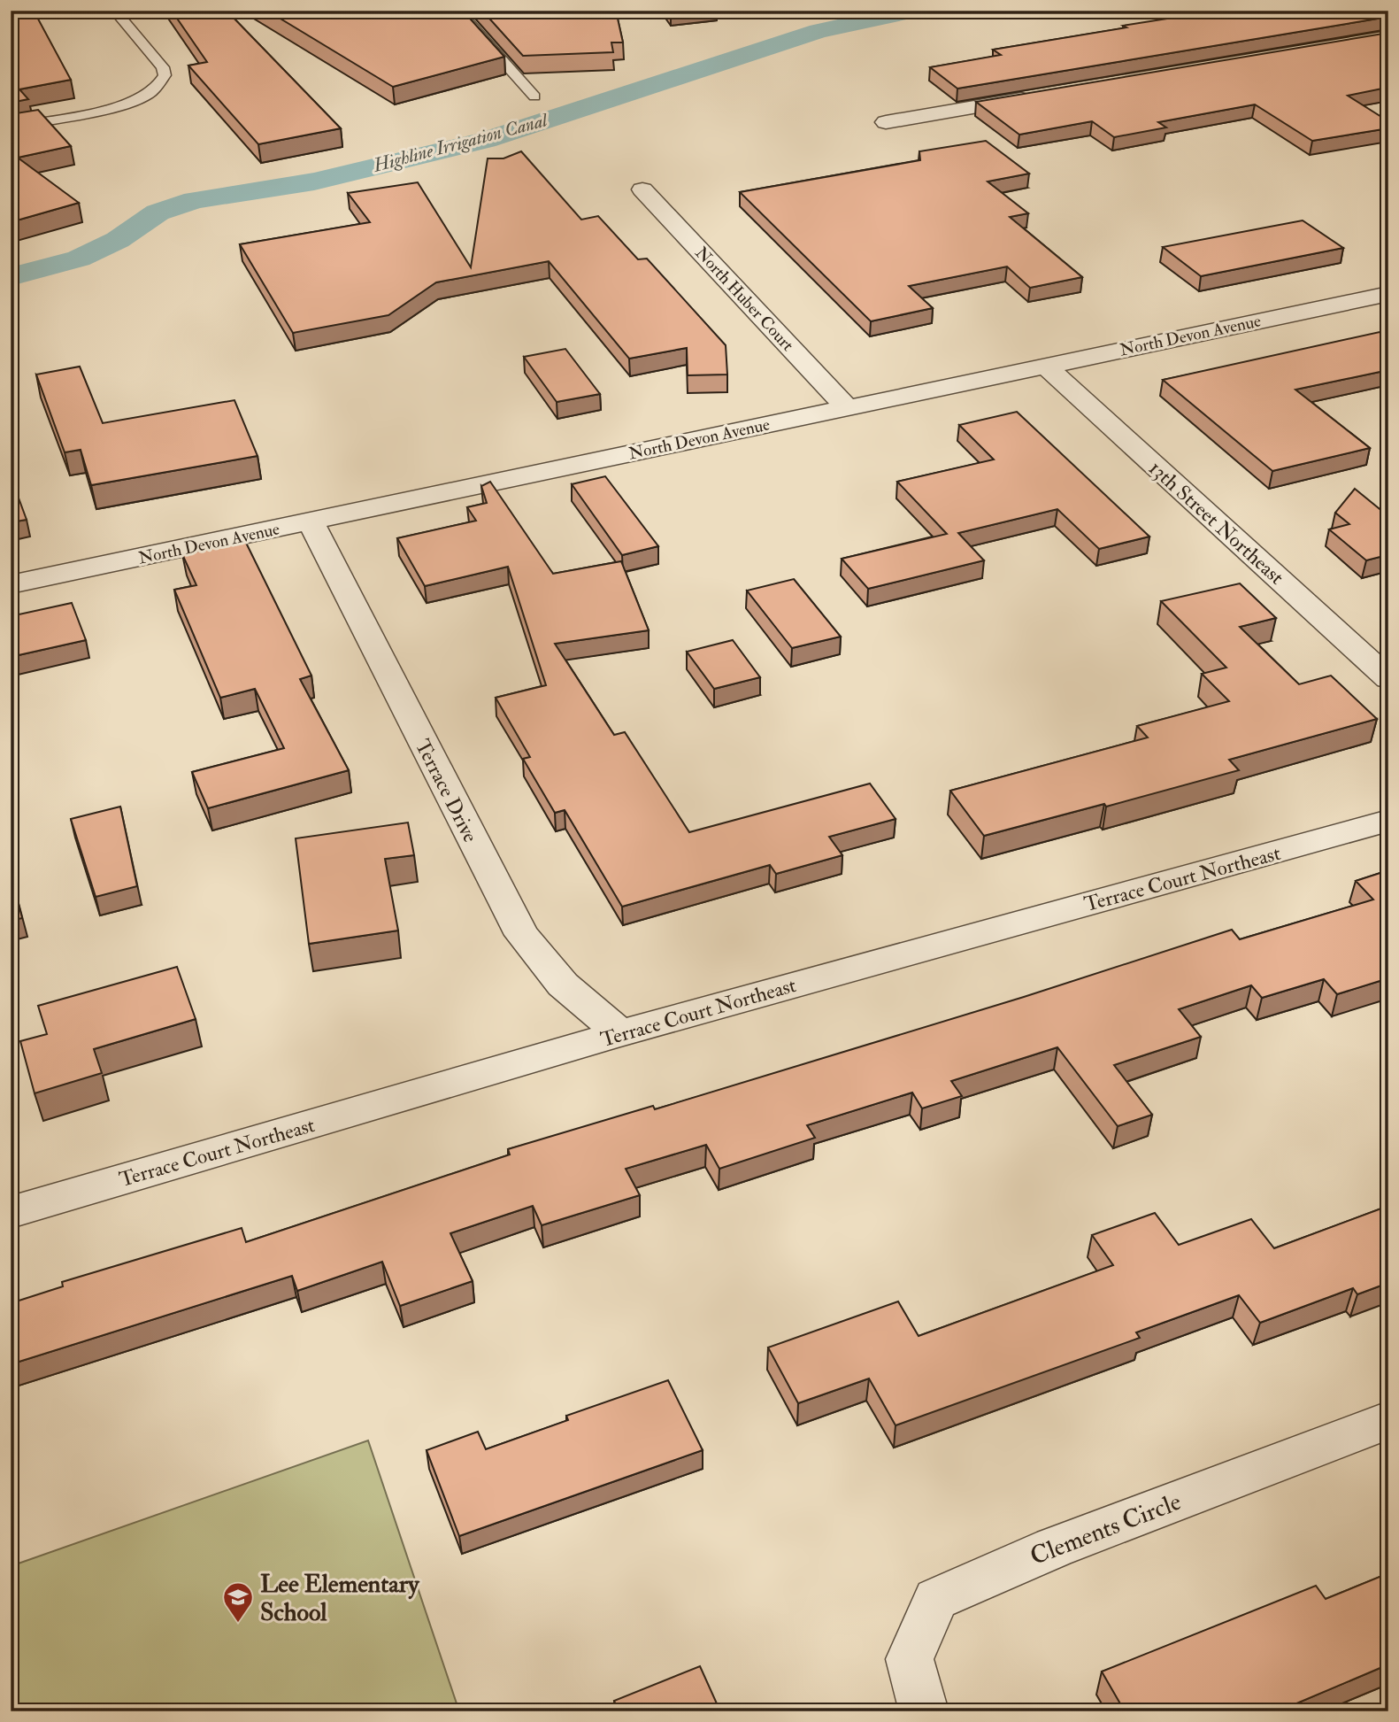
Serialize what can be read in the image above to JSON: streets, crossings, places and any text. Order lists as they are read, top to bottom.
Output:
{
  "streets": {
    "street": [
      "North Huber Court",
      "North Devon Avenue",
      "13th Street Northeast",
      "Terrace Drive",
      "Terrace Court Northeast",
      "Clements Circle"
    ]
  },
  "crossings": [
    ["North Huber Court", "North Devon Avenue"],
    ["North Devon Avenue", "13th Street Northeast"],
    ["North Devon Avenue", "Terrace Drive"],
    ["Terrace Drive", "Terrace Court Northeast"]
  ],
  "water": ["Highline Irrigation Canal"],
  "places": {
    "school or university": ["Lee Elementary School"]
  }
}
